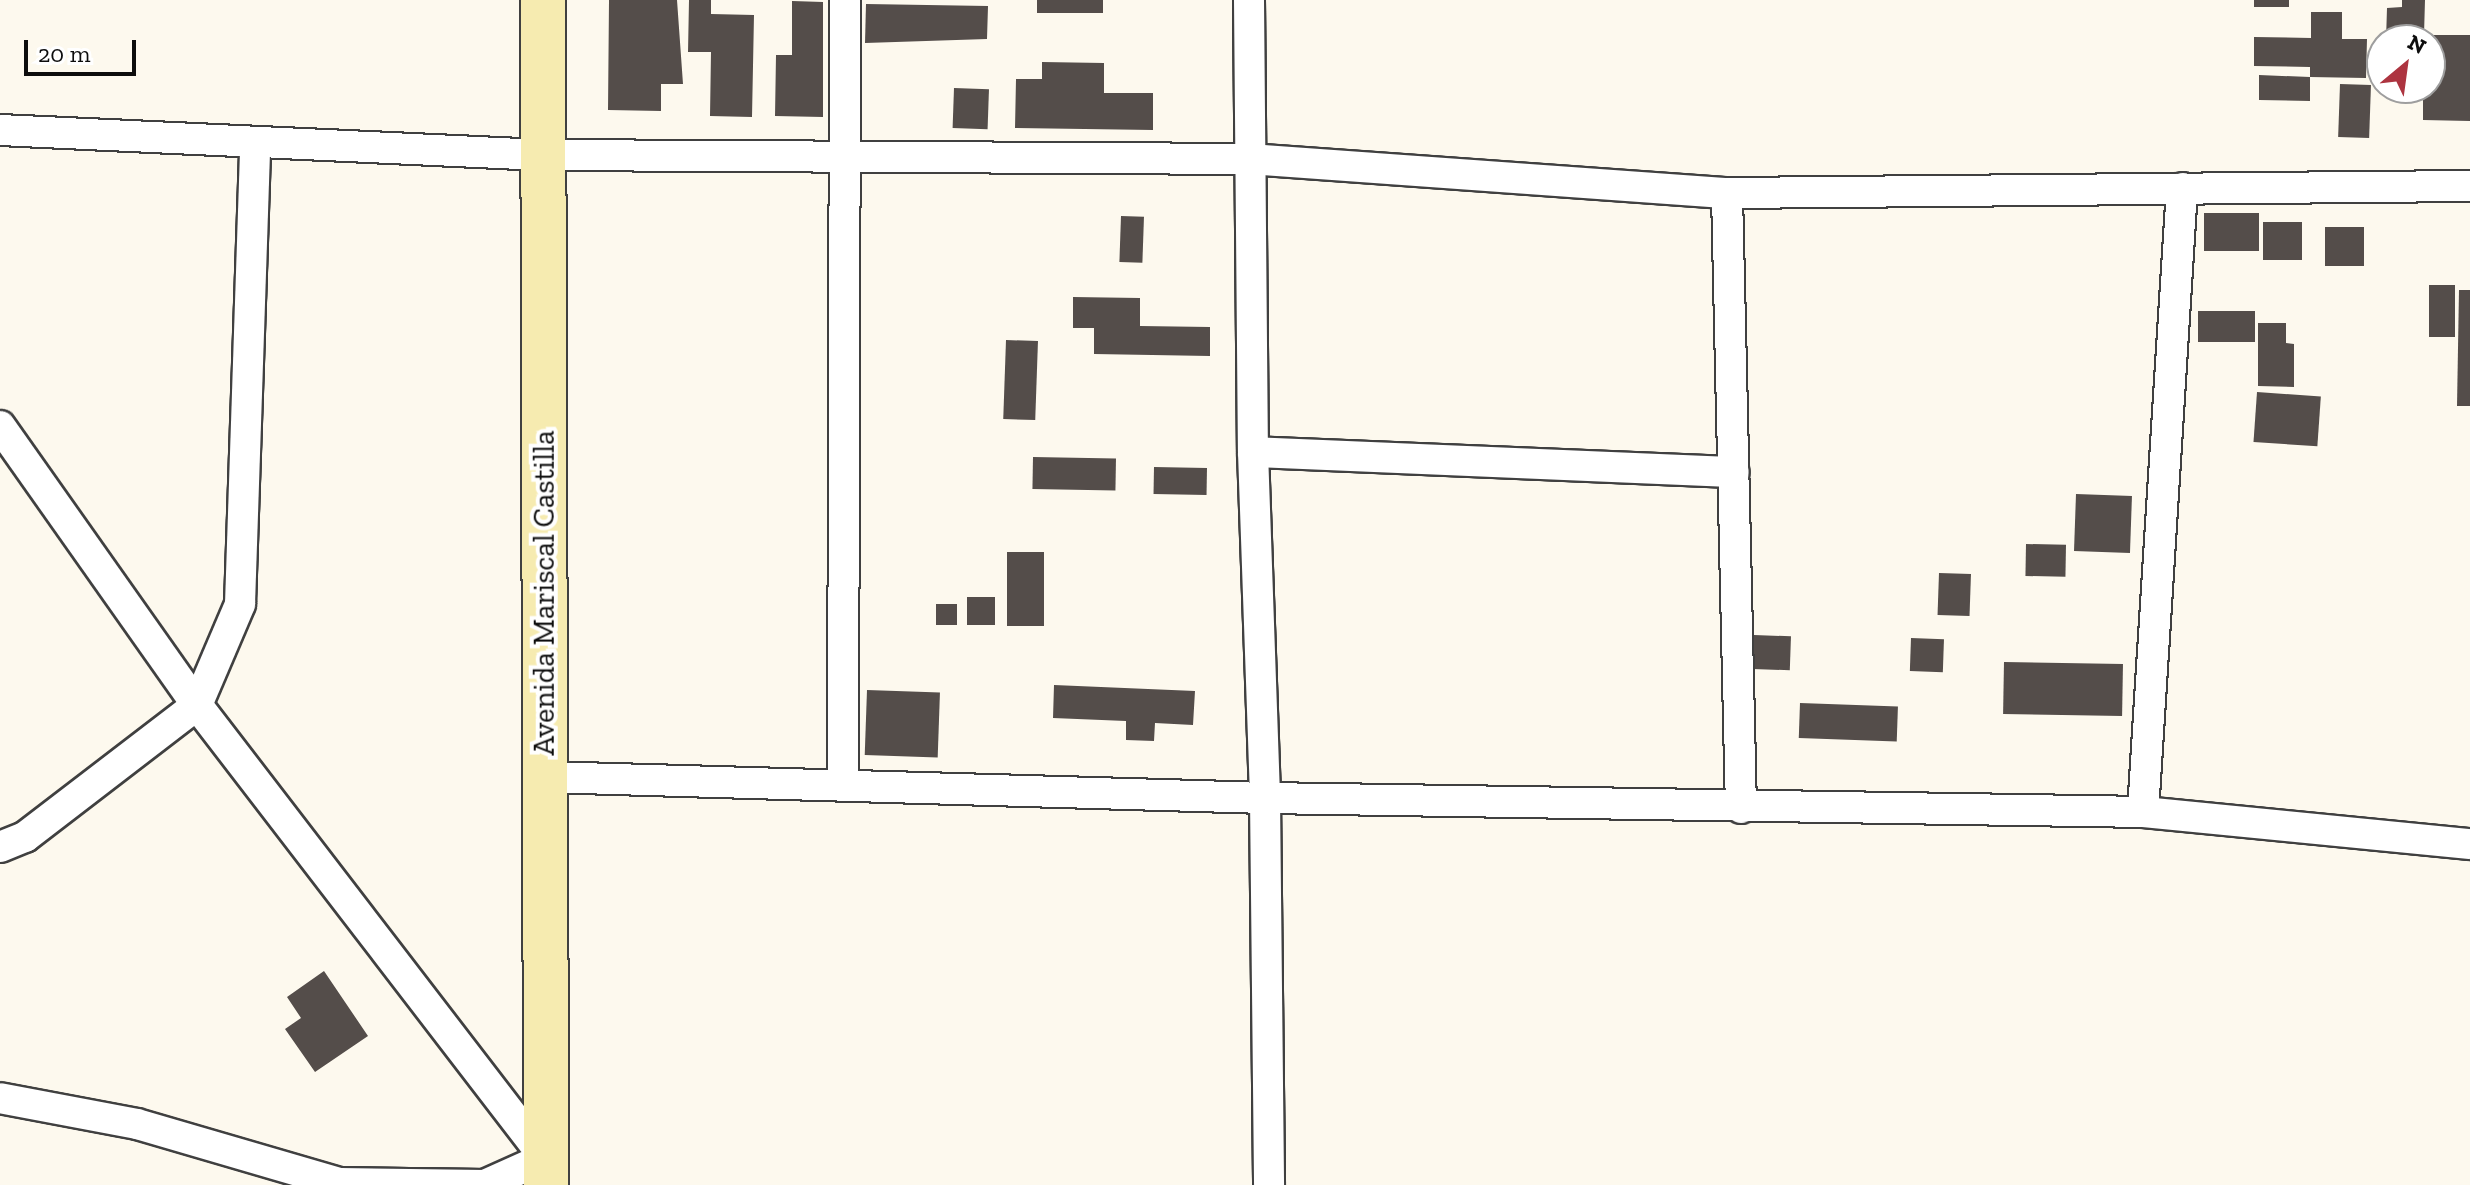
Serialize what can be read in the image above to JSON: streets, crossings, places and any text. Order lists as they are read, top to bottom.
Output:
{
  "streets": {
    "street": ["Avenida Mariscal Castilla"]
  },
  "scale_bar": "20 m",
  "north": "top right"
}
